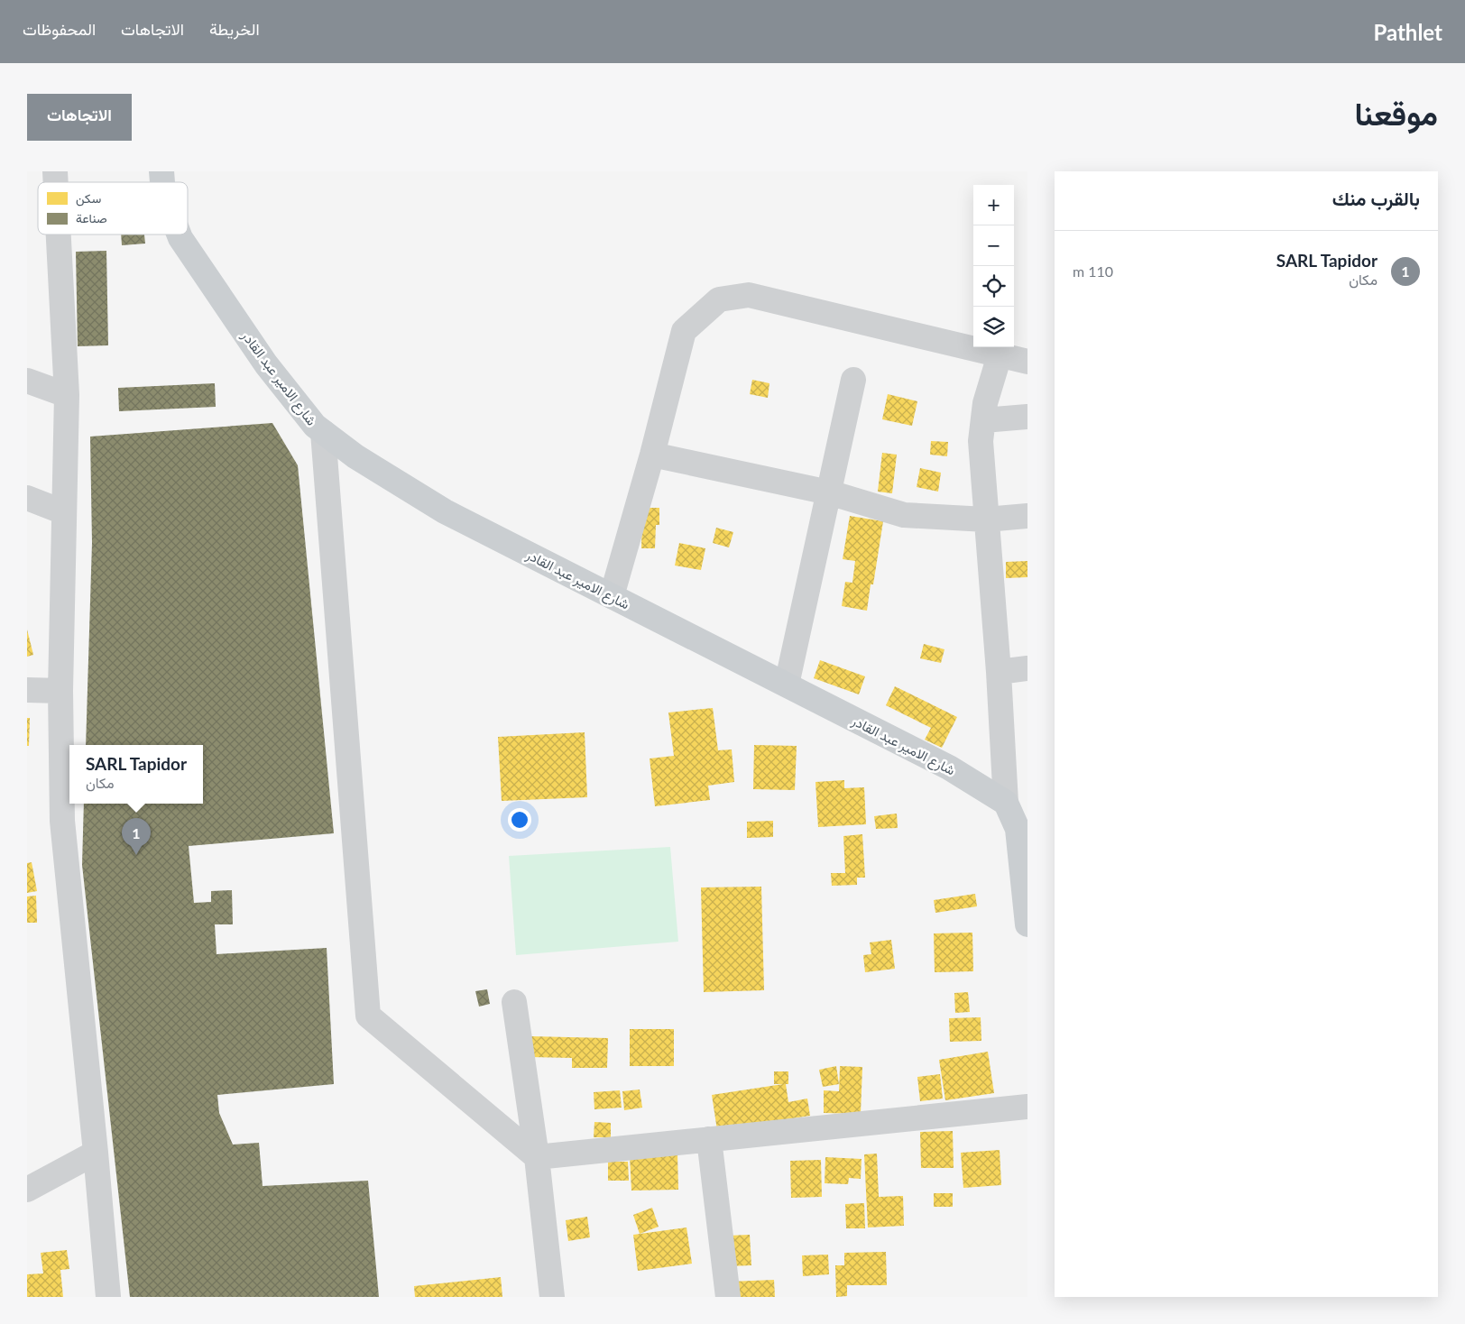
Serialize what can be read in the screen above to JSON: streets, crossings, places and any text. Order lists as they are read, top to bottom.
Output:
{
  "streets": {
    "main road": ["شارع الامير عبد القادر"]
  },
  "legend": ["سكن", "صناعة"],
  "page": {
    "header": "Pathlet",
    "nav": ["الخريطة", "الاتجاهات", "المحفوظات"],
    "title": "موقعنا",
    "buttons": "الاتجاهات",
    "heading": "بالقرب منك",
    "map_buttons": ["+", "−"],
    "list": [
      {
        "mark": "1",
        "name": "SARL Tapidor",
        "note": "مكان",
        "value": "110 m"
      }
    ],
    "popup": ["SARL Tapidor", "مكان"],
    "pins": "1"
  }
}
